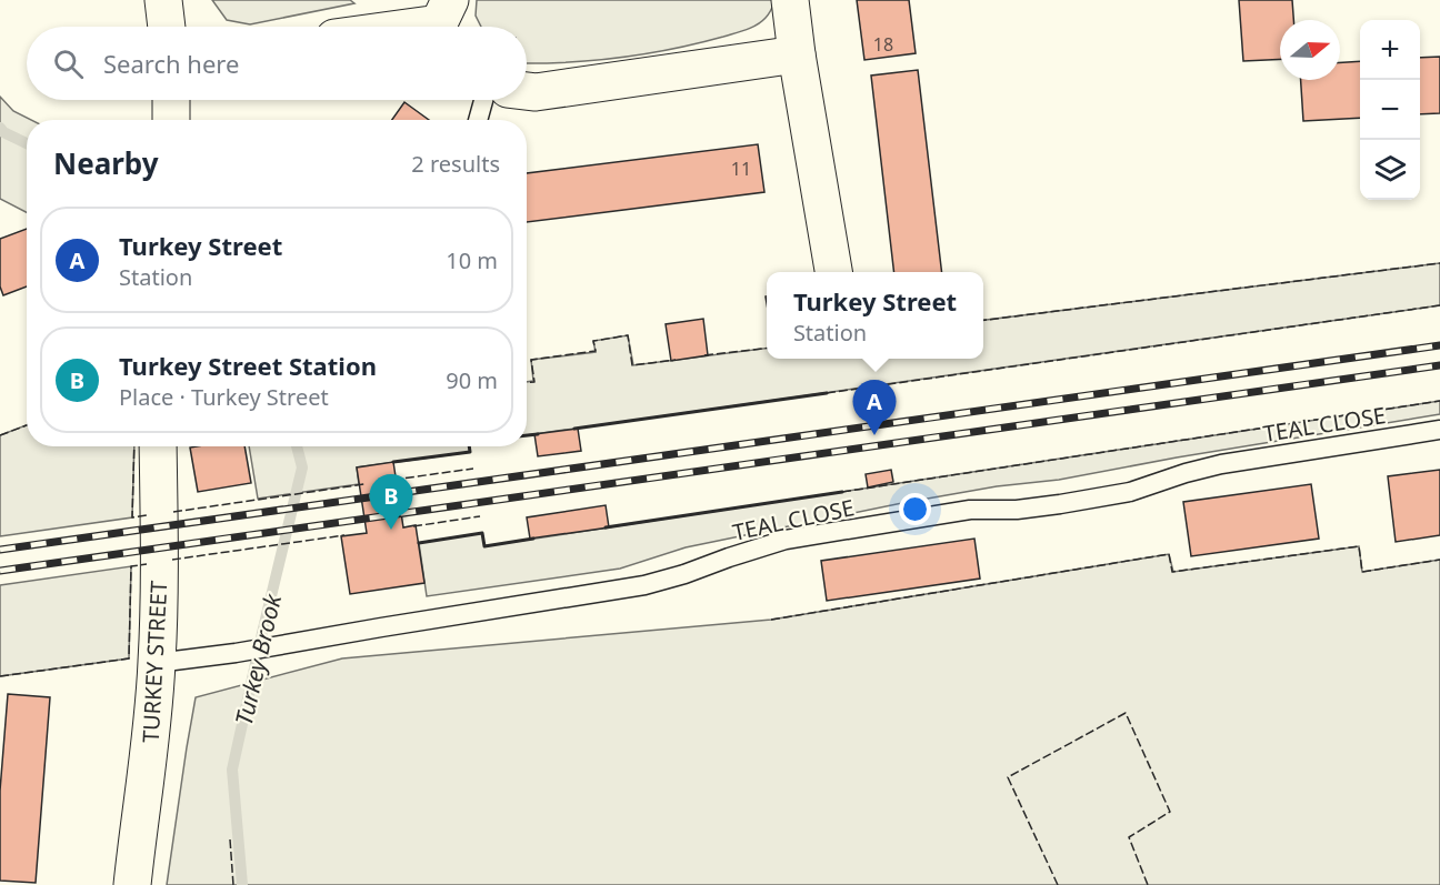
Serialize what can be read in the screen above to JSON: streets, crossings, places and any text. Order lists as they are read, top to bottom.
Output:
{
  "streets": {
    "street": ["TURKEY STREET"],
    "lane": ["TEAL CLOSE"]
  },
  "crossings": [
    ["TEAL CLOSE", "TURKEY STREET"]
  ],
  "water": ["Turkey Brook"],
  "house_numbers": ["18", "11"],
  "north": "right",
  "page": {
    "map_buttons": ["+", "−"],
    "search": "Search here",
    "heading": ["Nearby", "2 results"],
    "list": [
      {
        "mark": "A",
        "name": "Turkey Street",
        "note": "Station",
        "value": "10 m"
      },
      {
        "mark": "B",
        "name": "Turkey Street Station",
        "note": "Place · Turkey Street",
        "value": "90 m"
      }
    ],
    "popup": ["Turkey Street", "Station"],
    "pins": ["A", "B"]
  }
}
